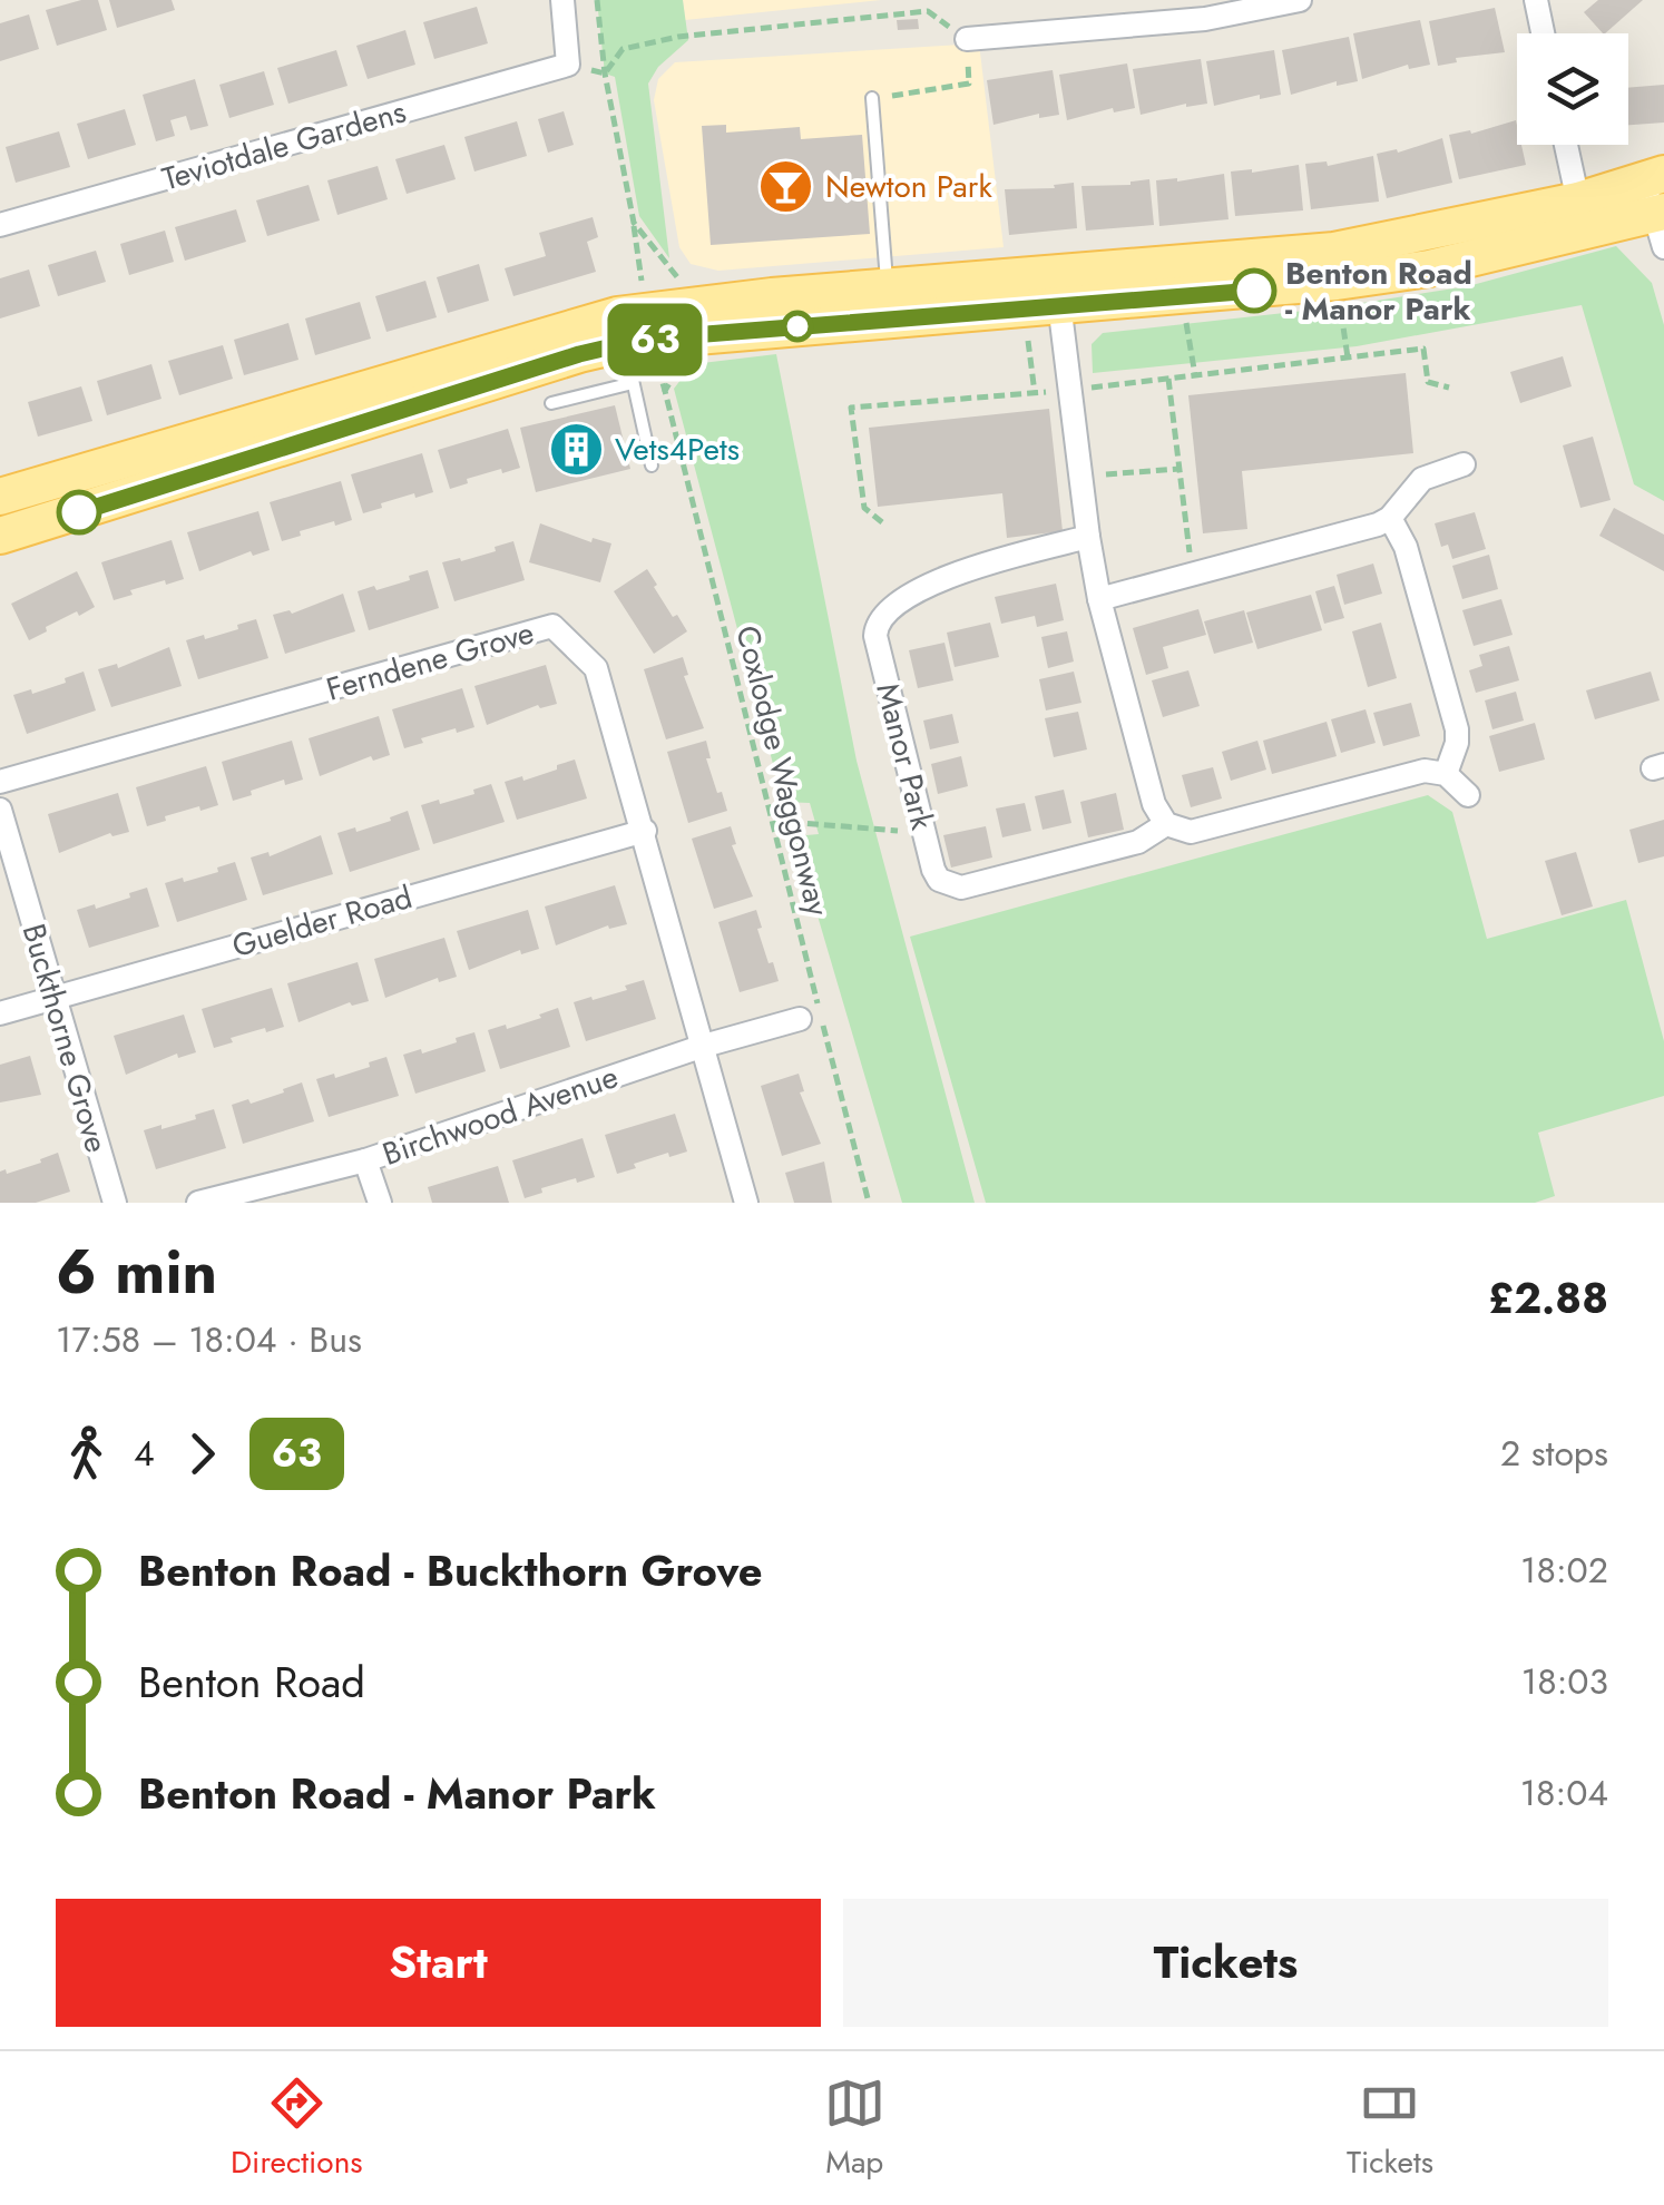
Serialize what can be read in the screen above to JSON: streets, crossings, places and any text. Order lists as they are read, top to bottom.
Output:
{
  "streets": {
    "street": [
      "Teviotdale Gardens",
      "Ferndene Grove",
      "Manor Park",
      "Guelder Road",
      "Buckthorne Grove",
      "Birchwood Avenue"
    ],
    "path": ["Coxlodge Waggonway"]
  },
  "crossings": [
    ["Ferndene Grove", "Guelder Road"],
    ["Ferndene Grove", "Birchwood Avenue"],
    ["Guelder Road", "Buckthorne Grove"]
  ],
  "places": {
    "bar": ["Newton Park"],
    "other": ["Benton Road - Manor Park"],
    "building": ["Vets4Pets"]
  },
  "lines": ["bus line 63"],
  "page": {
    "on_map": "63",
    "heading": ["6 min", "17:58 – 18:04 · Bus", "£2.88"],
    "legs": ["4", "63", "2 stops"],
    "list": [
      {
        "name": "Benton Road - Buckthorn Grove",
        "value": "18:02"
      },
      {
        "name": "Benton Road",
        "value": "18:03"
      },
      {
        "name": "Benton Road - Manor Park",
        "value": "18:04"
      }
    ],
    "buttons": ["Start", "Tickets"],
    "tabs": ["Directions", "Map", "Tickets"]
  }
}
